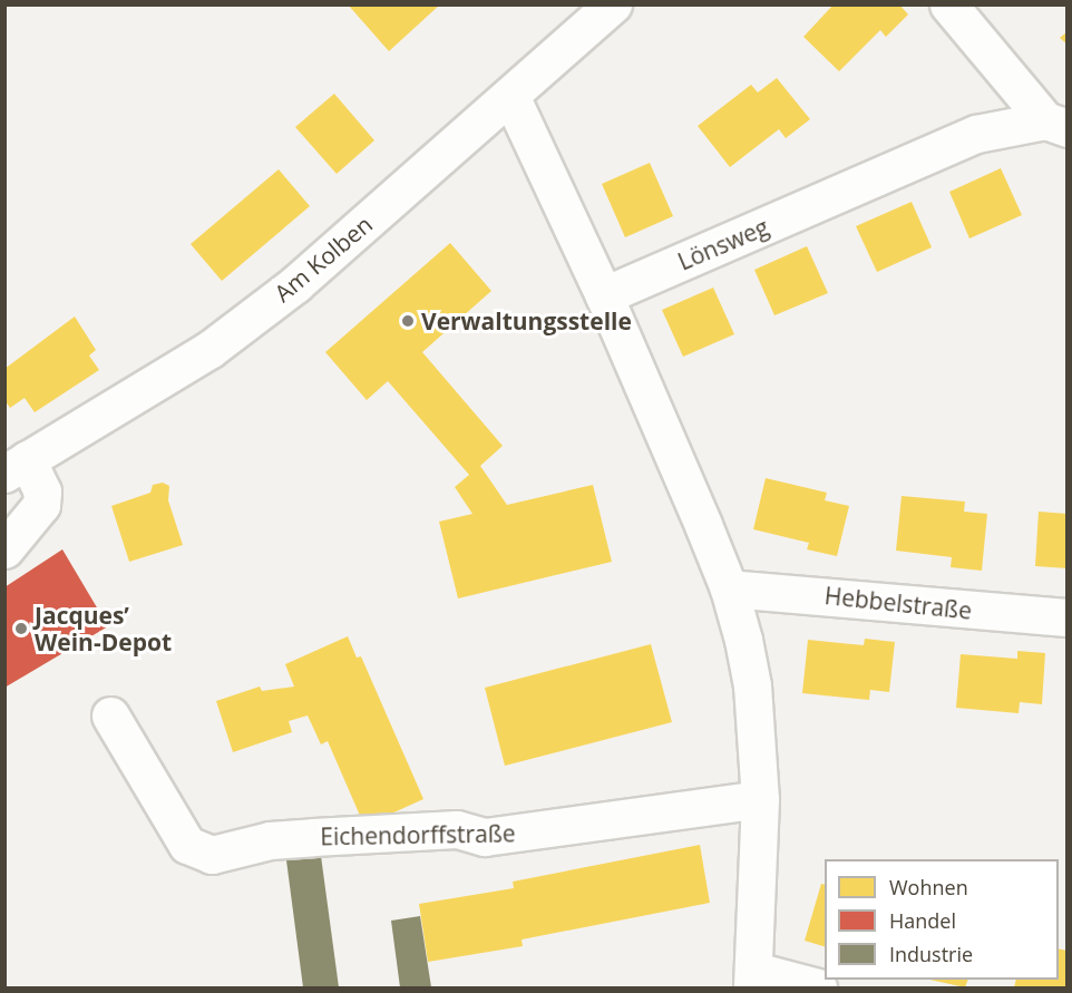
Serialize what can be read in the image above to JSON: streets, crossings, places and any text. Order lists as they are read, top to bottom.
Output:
{
  "streets": {
    "street": [
      "Lönsweg",
      "Am Kolben",
      "Hebbelstraße",
      "Eichendorffstraße"
    ]
  },
  "places": ["Verwaltungsstelle", "Jacques’ Wein-Depot"],
  "legend": ["Wohnen", "Handel", "Industrie"]
}
